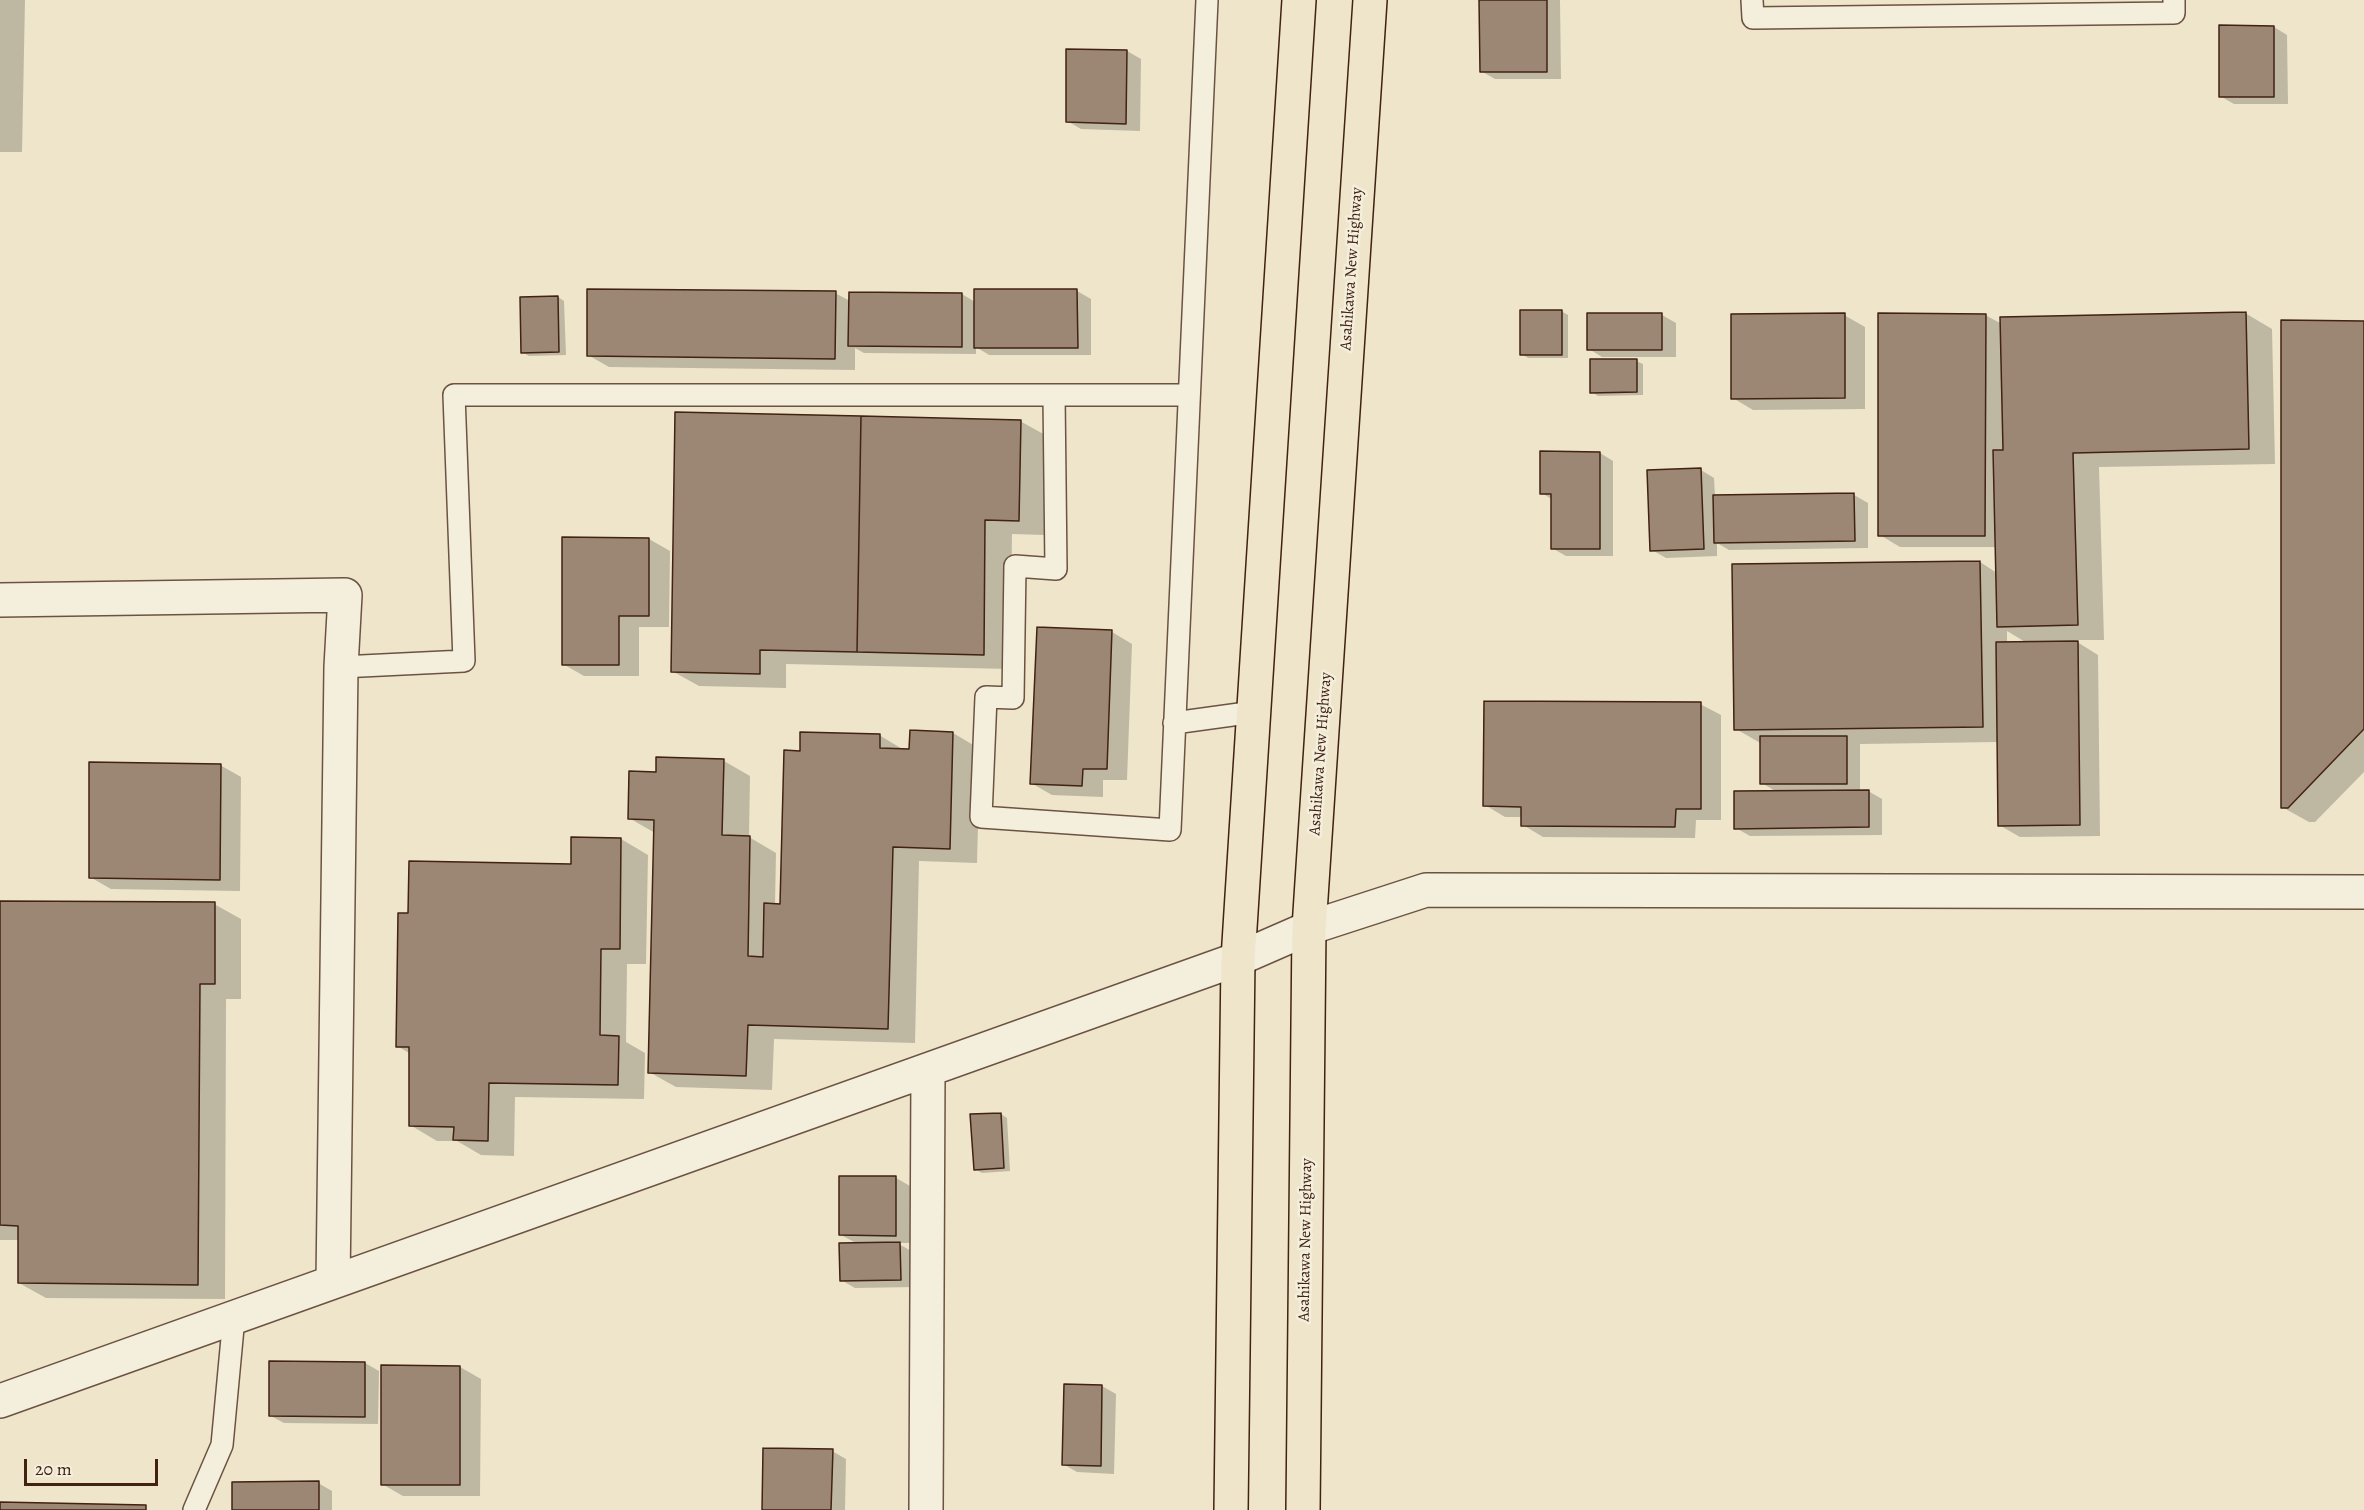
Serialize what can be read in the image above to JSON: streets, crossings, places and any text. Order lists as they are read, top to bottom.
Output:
{
  "streets": {
    "highway": ["Asahikawa New Highway"]
  },
  "scale_bar": "20 m"
}
